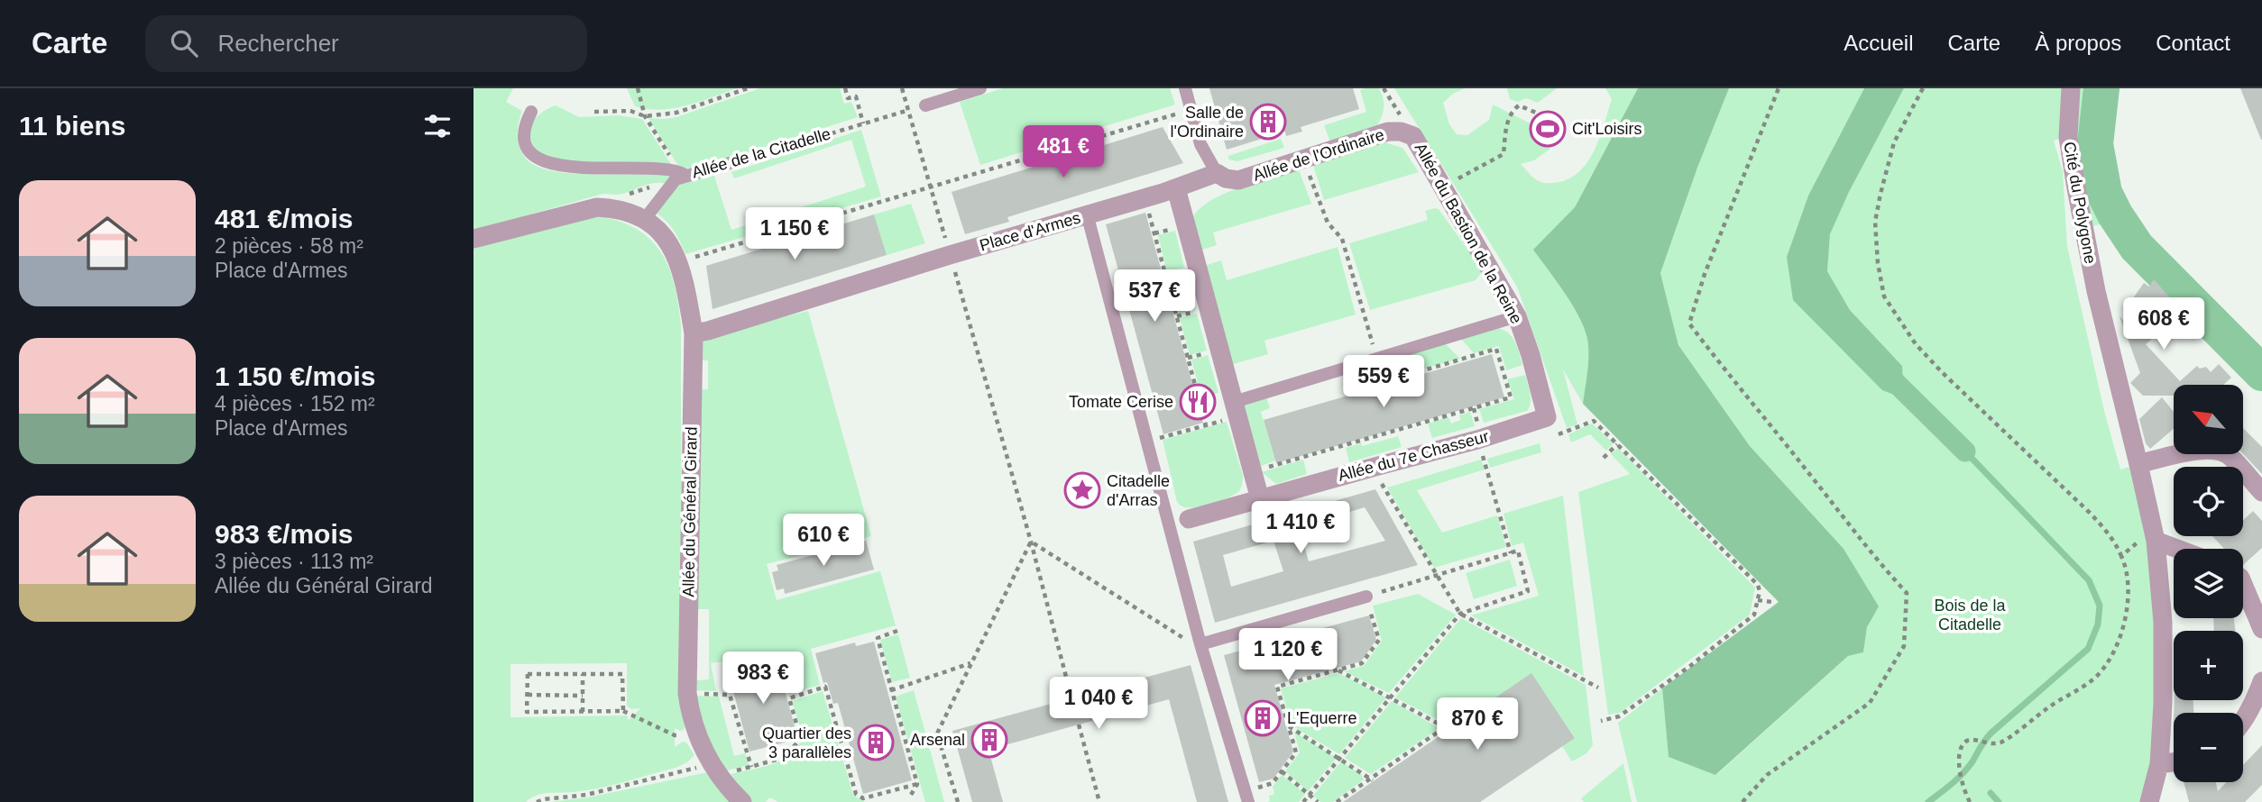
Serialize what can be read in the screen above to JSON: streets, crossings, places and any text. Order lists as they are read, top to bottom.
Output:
{
  "streets": {
    "street": [
      "Allée de l'Ordinaire",
      "Cité du Polygone",
      "Place d'Armes",
      "Allée du Bastion de la Reine",
      "Allée du 7e Chasseur",
      "Allée du Général Girard"
    ],
    "lane": ["Allée de la Citadelle"]
  },
  "crossings": [
    ["Allée de la Citadelle", "Allée du Général Girard"],
    ["Allée de l'Ordinaire", "Allée du Bastion de la Reine"],
    ["Place d'Armes", "Allée du 7e Chasseur"],
    ["Place d'Armes", "Allée du Général Girard"],
    ["Allée du Bastion de la Reine", "Allée du 7e Chasseur"]
  ],
  "parks": ["Bois de la Citadelle"],
  "places": {
    "building": [
      "Salle de l'Ordinaire",
      "L'Equerre",
      "Arsenal",
      "Quartier des 3 parallèles"
    ],
    "sports": ["Cit'Loisirs"],
    "restaurant": ["Tomate Cerise"],
    "place": ["Citadelle d'Arras"]
  },
  "north": "top left",
  "page": {
    "header": "Carte",
    "search": "Rechercher",
    "nav": [
      "Accueil",
      "Carte",
      "À propos",
      "Contact"
    ],
    "heading": "11 biens",
    "price": [
      "481 €",
      "1 150 €",
      "537 €",
      "608 €",
      "559 €",
      "1 410 €",
      "610 €",
      "1 120 €",
      "983 €",
      "1 040 €",
      "870 €"
    ],
    "list": [
      {
        "name": "481 €/mois",
        "note": "2 pièces · 58 m² · Place d'Armes"
      },
      {
        "name": "1 150 €/mois",
        "note": "4 pièces · 152 m² · Place d'Armes"
      },
      {
        "name": "983 €/mois",
        "note": "3 pièces · 113 m² · Allée du Général Girard"
      }
    ],
    "map_buttons": ["+", "−"]
  }
}
